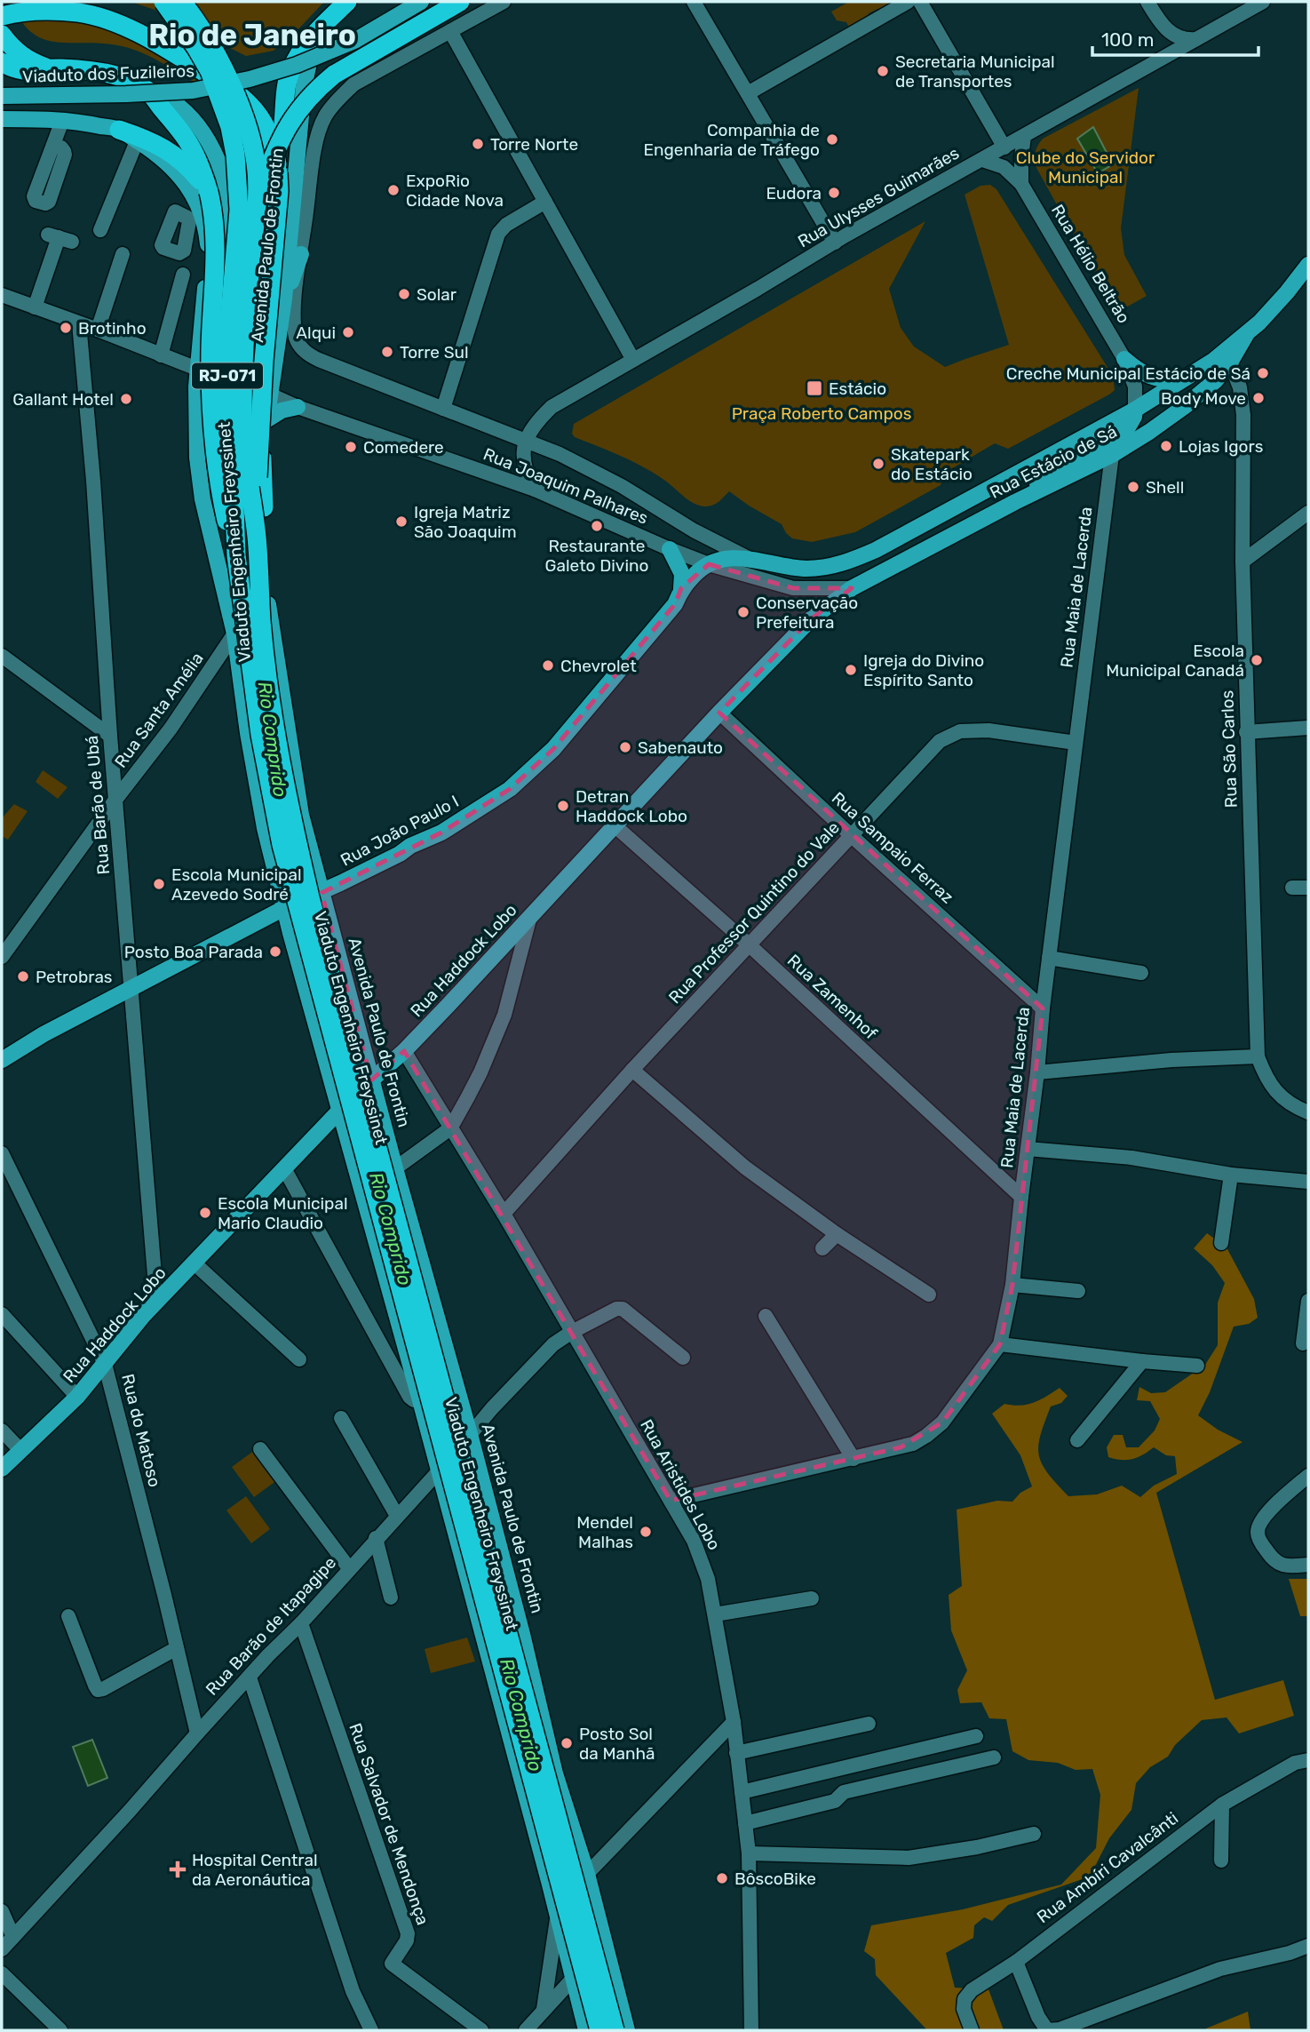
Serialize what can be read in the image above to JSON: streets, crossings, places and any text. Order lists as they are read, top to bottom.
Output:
{
  "streets": {
    "highway": ["Avenida Paulo de Frontin", "RJ-071", "Viaduto Engenheiro Freyssinet"],
    "main road": [
      "Viaduto dos Fuzileiros",
      "Rua Estácio de Sá",
      "Rua João Paulo I",
      "Rua Haddock Lobo"
    ],
    "street": [
      "Rua Ulysses Guimarães",
      "Rua Hélio Beltrão",
      "Rua Joaquim Palhares",
      "Rua Maia de Lacerda",
      "Rua Santa Amélia",
      "Rua São Carlos",
      "Rua Barão de Ubá",
      "Rua Sampaio Ferraz",
      "Rua Professor Quintino do Vale",
      "Rua Zamenhof",
      "Rua do Matoso",
      "Rua Aristides Lobo",
      "Rua Barão de Itapagipe",
      "Rua Salvador de Mendonça",
      "Rua Ambíri Cavalcânti"
    ]
  },
  "crossings": [
    ["Rua Ulysses Guimarães", "Rua Hélio Beltrão"],
    ["Rua Ulysses Guimarães", "Rua Joaquim Palhares"],
    ["Avenida Paulo de Frontin", "Rua Joaquim Palhares"],
    ["Avenida Paulo de Frontin", "Rua Santa Amélia"],
    ["Avenida Paulo de Frontin", "Rua João Paulo I"],
    ["Avenida Paulo de Frontin", "Rua Haddock Lobo"],
    ["Avenida Paulo de Frontin", "Rua Barão de Itapagipe"],
    ["Rua Hélio Beltrão", "Rua Estácio de Sá"],
    ["RJ-071", "Viaduto Engenheiro Freyssinet"],
    ["Rua Estácio de Sá", "Rua Joaquim Palhares"],
    ["Rua Estácio de Sá", "Rua Maia de Lacerda"],
    ["Rua Estácio de Sá", "Rua São Carlos"],
    ["Rua Estácio de Sá", "Rua João Paulo I"],
    ["Rua Estácio de Sá", "Rua Haddock Lobo"],
    ["Rua Joaquim Palhares", "Rua João Paulo I"],
    ["Rua Joaquim Palhares", "Rua Haddock Lobo"],
    ["Rua Maia de Lacerda", "Rua Sampaio Ferraz"],
    ["Rua Maia de Lacerda", "Rua Professor Quintino do Vale"],
    ["Rua Maia de Lacerda", "Rua Zamenhof"],
    ["Rua Maia de Lacerda", "Rua Aristides Lobo"],
    ["Rua Santa Amélia", "Rua Barão de Ubá"],
    ["Rua Barão de Ubá", "Rua João Paulo I"],
    ["Rua Barão de Ubá", "Rua Haddock Lobo"],
    ["Rua Sampaio Ferraz", "Rua Professor Quintino do Vale"],
    ["Rua Sampaio Ferraz", "Rua Haddock Lobo"],
    ["Rua Professor Quintino do Vale", "Rua Zamenhof"],
    ["Rua Professor Quintino do Vale", "Rua Aristides Lobo"],
    ["Rua Haddock Lobo", "Rua Zamenhof"],
    ["Rua Haddock Lobo", "Rua do Matoso"],
    ["Rua Haddock Lobo", "Rua Aristides Lobo"],
    ["Rua do Matoso", "Rua Barão de Itapagipe"],
    ["Rua Aristides Lobo", "Rua Barão de Itapagipe"],
    ["Rua Barão de Itapagipe", "Rua Salvador de Mendonça"]
  ],
  "districts": ["Rio de Janeiro"],
  "water": ["Rio Comprido"],
  "parks": ["Clube do Servidor Municipal", "Praça Roberto Campos"],
  "places": {
    "other": [
      "Secretaria Municipal de Transportes",
      "Companhia de Engenharia de Tráfego",
      "Torre Norte",
      "ExpoRio Cidade Nova",
      "Eudora",
      "Solar",
      "Brotinho",
      "Alqui",
      "Torre Sul",
      "Creche Municipal Estácio de Sá",
      "Body Move",
      "Gallant Hotel",
      "Lojas Igors",
      "Comedere",
      "Skatepark do Estácio",
      "Shell",
      "Igreja Matriz São Joaquim",
      "Restaurante Galeto Divino",
      "Conservação Prefeitura",
      "Escola Municipal Canadá",
      "Chevrolet",
      "Igreja do Divino Espírito Santo",
      "Sabenauto",
      "Detran Haddock Lobo",
      "Escola Municipal Azevedo Sodré",
      "Posto Boa Parada",
      "Petrobras",
      "Escola Municipal Mario Claudio",
      "Mendel Malhas",
      "Posto Sol da Manhã",
      "BôscoBike"
    ],
    "transit": ["Estácio"],
    "health": ["Hospital Central da Aeronáutica"]
  },
  "scale_bar": "100 m"
}
